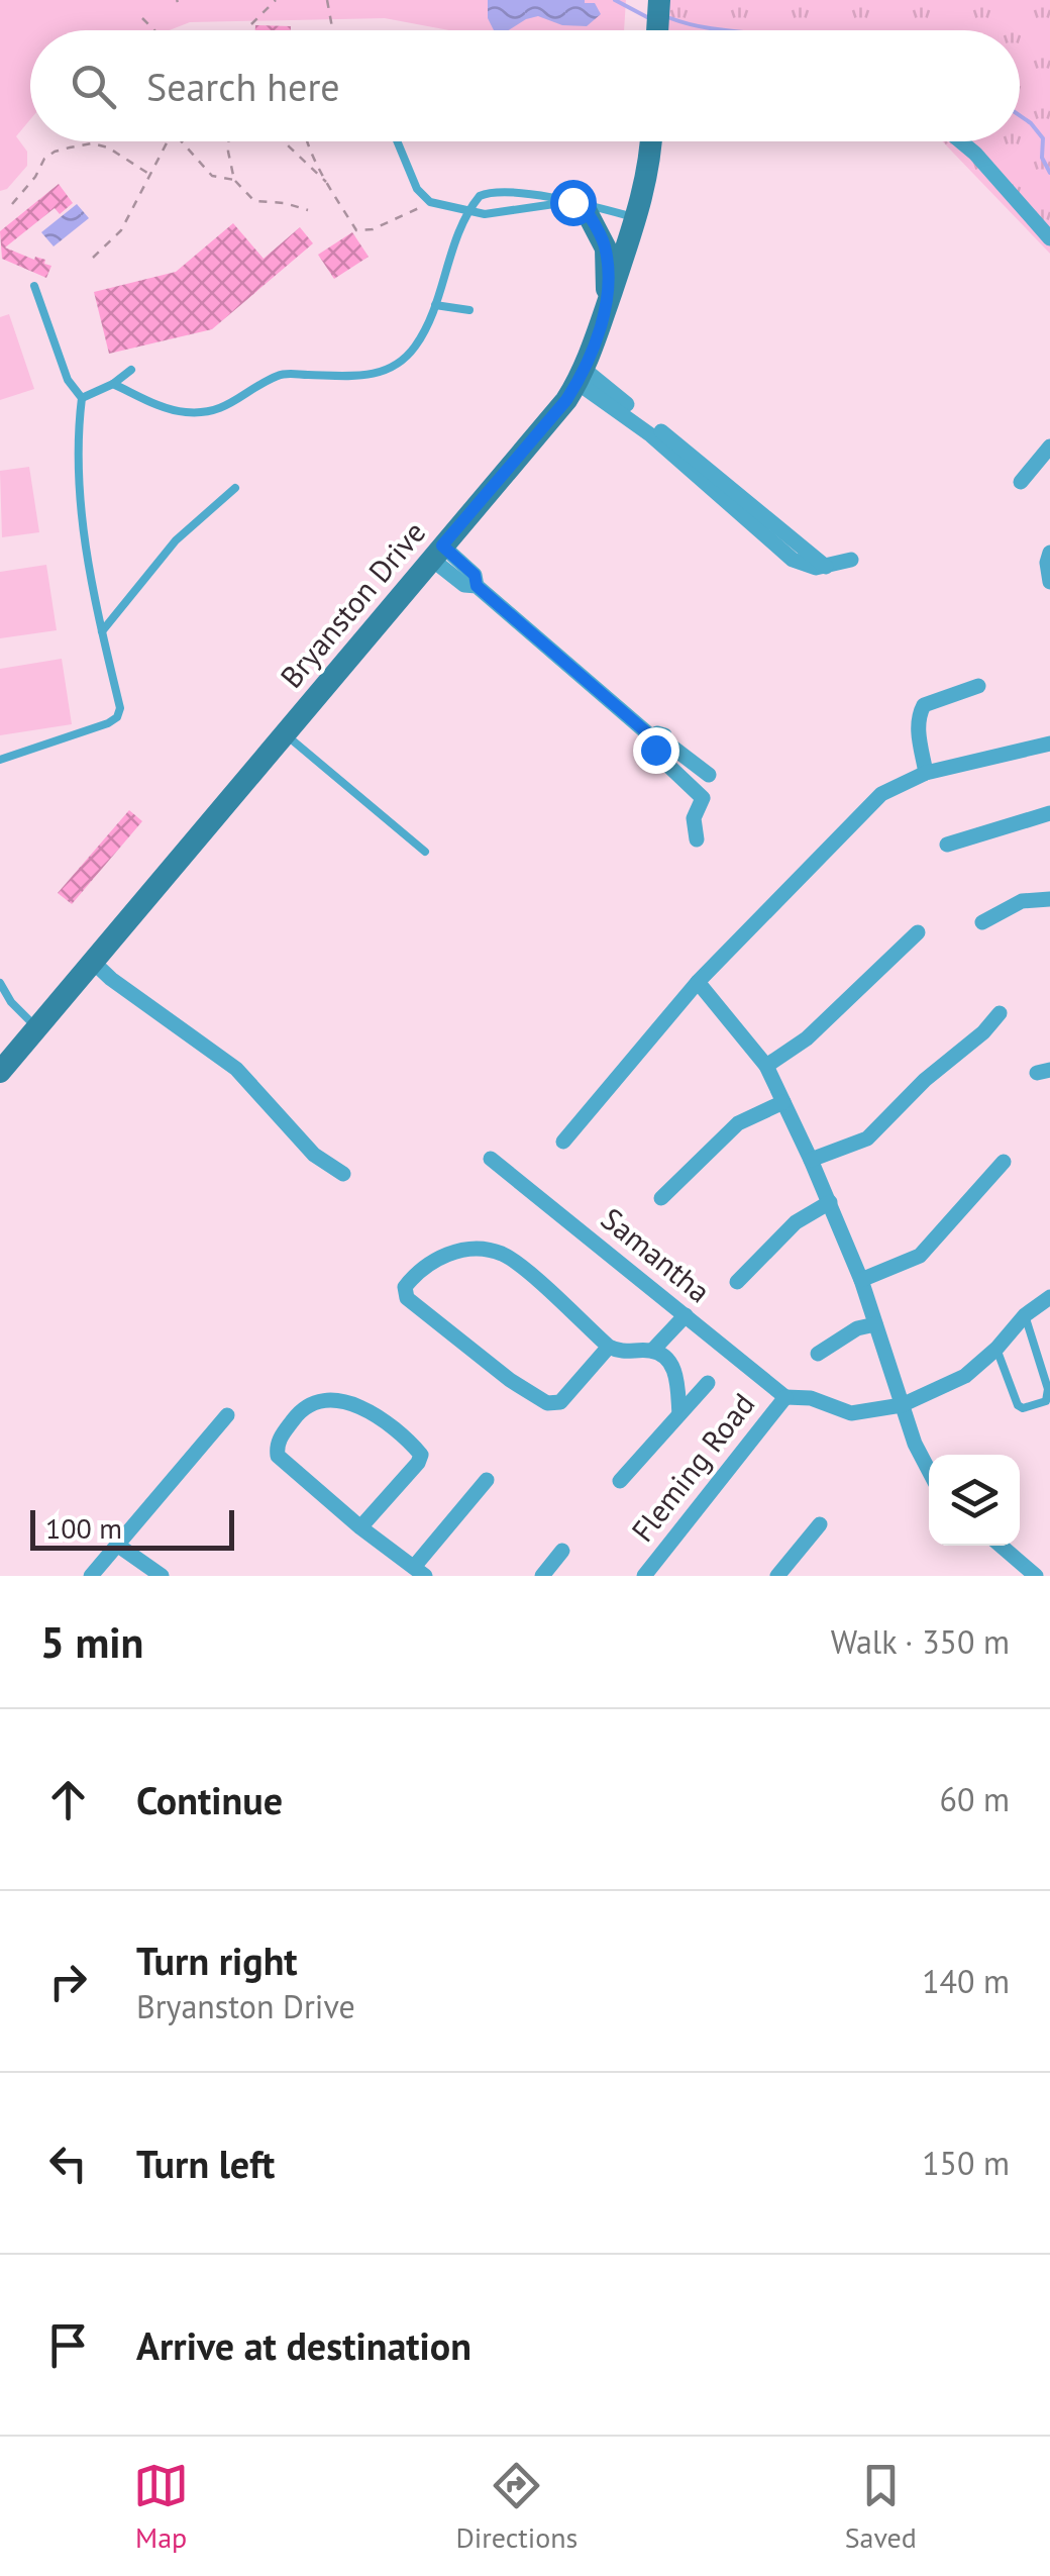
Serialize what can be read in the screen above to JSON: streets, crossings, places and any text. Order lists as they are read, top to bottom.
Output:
{
  "streets": {
    "street": ["Bryanston Drive", "Samantha", "Fleming Road"]
  },
  "crossings": [
    ["Samantha", "Fleming Road"]
  ],
  "scale_bar": "100 m",
  "page": {
    "search": "Search here",
    "scale": "100 m",
    "heading": ["5 min", "Walk · 350 m"],
    "list": [
      ["Continue", "60 m"],
      ["Turn right", "Bryanston Drive", "140 m"],
      ["Turn left", "150 m"],
      "Arrive at destination"
    ],
    "nav": ["Map", "Directions", "Saved"]
  }
}
